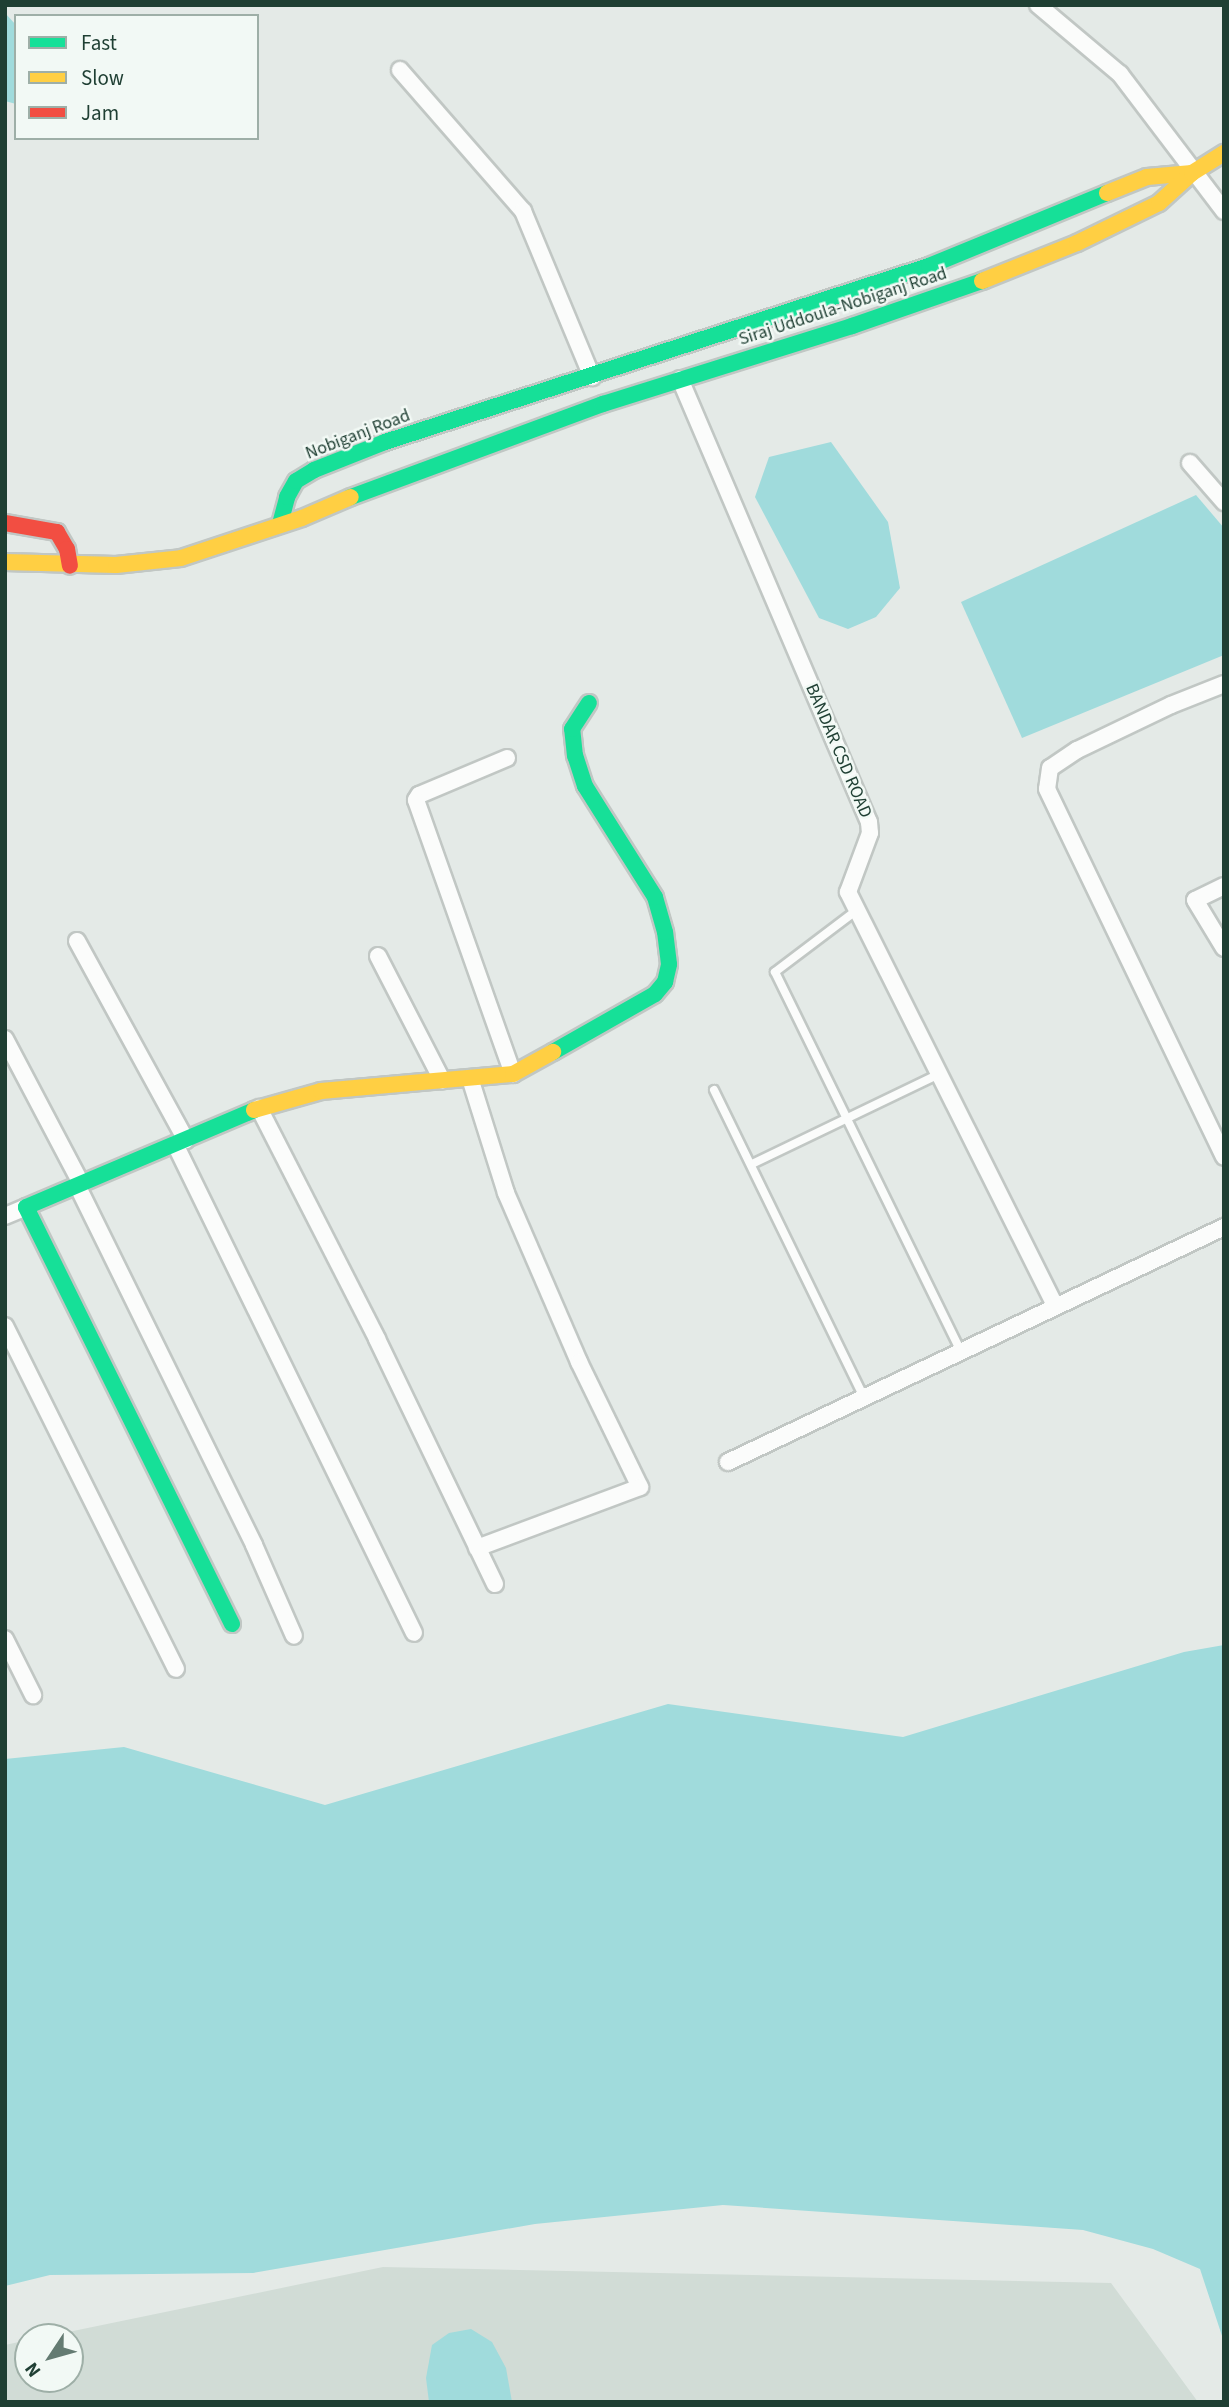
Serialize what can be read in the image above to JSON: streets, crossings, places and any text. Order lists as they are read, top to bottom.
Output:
{
  "streets": {
    "main road": ["Siraj Uddoula-Nobiganj Road", "Nobiganj Road"],
    "street": ["BANDAR CSD ROAD"]
  },
  "crossings": [
    ["Siraj Uddoula-Nobiganj Road", "Nobiganj Road"],
    ["Siraj Uddoula-Nobiganj Road", "BANDAR CSD ROAD"]
  ],
  "legend": ["Fast", "Slow", "Jam"],
  "north": "bottom left"
}
